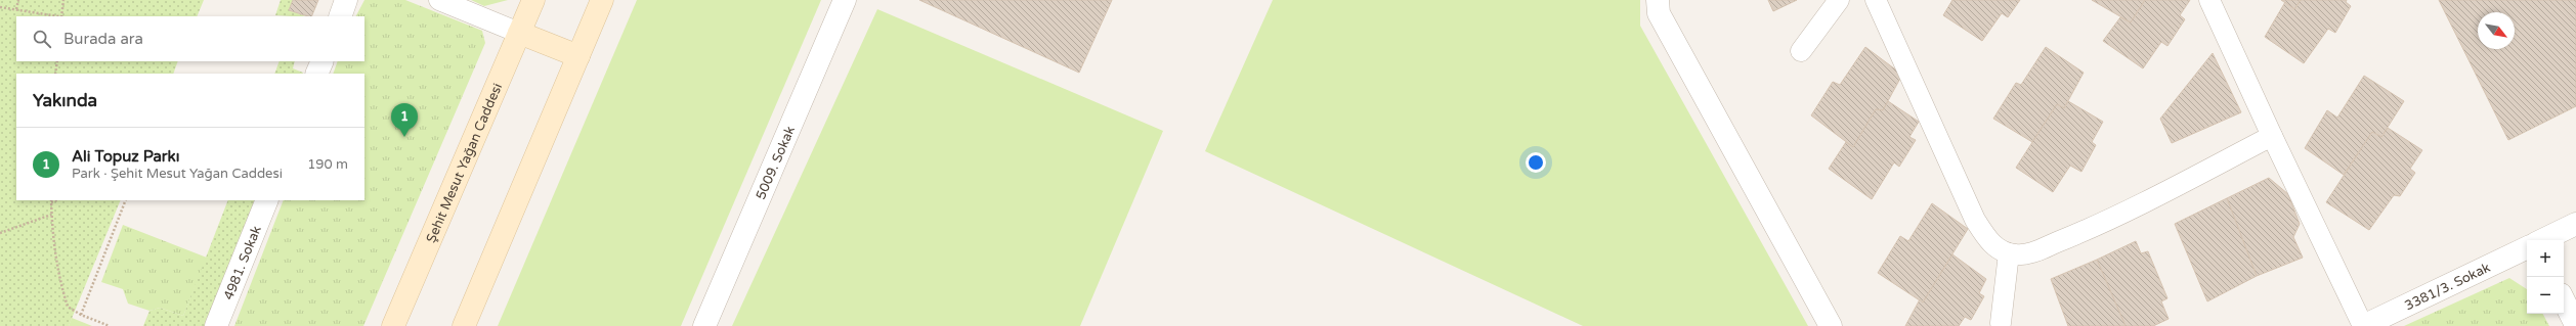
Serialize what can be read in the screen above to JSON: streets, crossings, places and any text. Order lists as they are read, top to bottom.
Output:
{
  "streets": {
    "main road": ["Şehit Mesut Yağan Caddesi"],
    "street": ["5009. Sokak", "4981. Sokak", "3381/3. Sokak"]
  },
  "north": "bottom right",
  "page": {
    "search": "Burada ara",
    "heading": "Yakında",
    "pins": "1",
    "list": [
      {
        "mark": "1",
        "name": "Ali Topuz Parkı",
        "note": "Park · Şehit Mesut Yağan Caddesi",
        "value": "190 m"
      }
    ],
    "map_buttons": ["+", "−"]
  }
}
